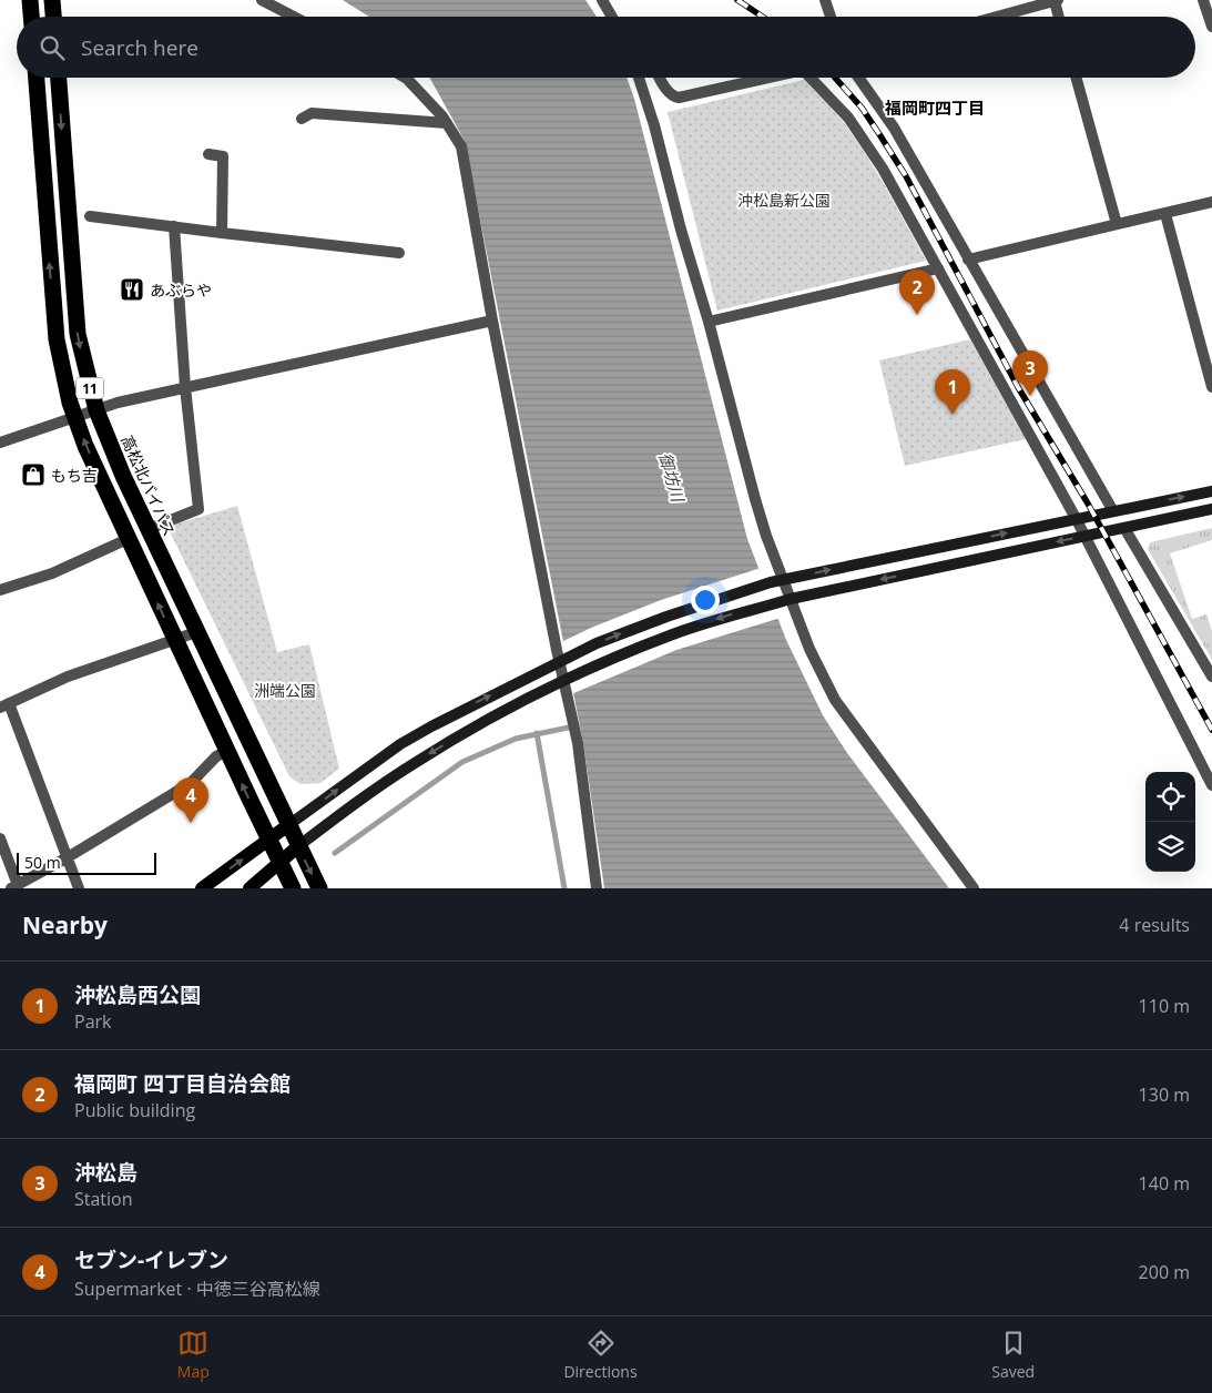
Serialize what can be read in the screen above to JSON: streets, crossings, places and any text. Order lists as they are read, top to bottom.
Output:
{
  "streets": {
    "highway": ["11", "高松北バイパス"]
  },
  "districts": ["福岡町四丁目"],
  "water": ["御坊川"],
  "parks": ["沖松島新公園", "洲端公園"],
  "places": {
    "restaurant": ["あぶらや"],
    "shop": ["もち吉"]
  },
  "scale_bar": "50 m",
  "page": {
    "search": "Search here",
    "pins": [
      "2",
      "3",
      "1",
      "4"
    ],
    "scale": "50 m",
    "heading": ["Nearby", "4 results"],
    "list": [
      {
        "mark": "1",
        "name": "沖松島西公園",
        "note": "Park",
        "value": "110 m"
      },
      {
        "mark": "2",
        "name": "福岡町 四丁目自治会館",
        "note": "Public building",
        "value": "130 m"
      },
      {
        "mark": "3",
        "name": "沖松島",
        "note": "Station",
        "value": "140 m"
      },
      {
        "mark": "4",
        "name": "セブン-イレブン",
        "note": "Supermarket · 中徳三谷高松線",
        "value": "200 m"
      }
    ],
    "nav": ["Map", "Directions", "Saved"]
  }
}
